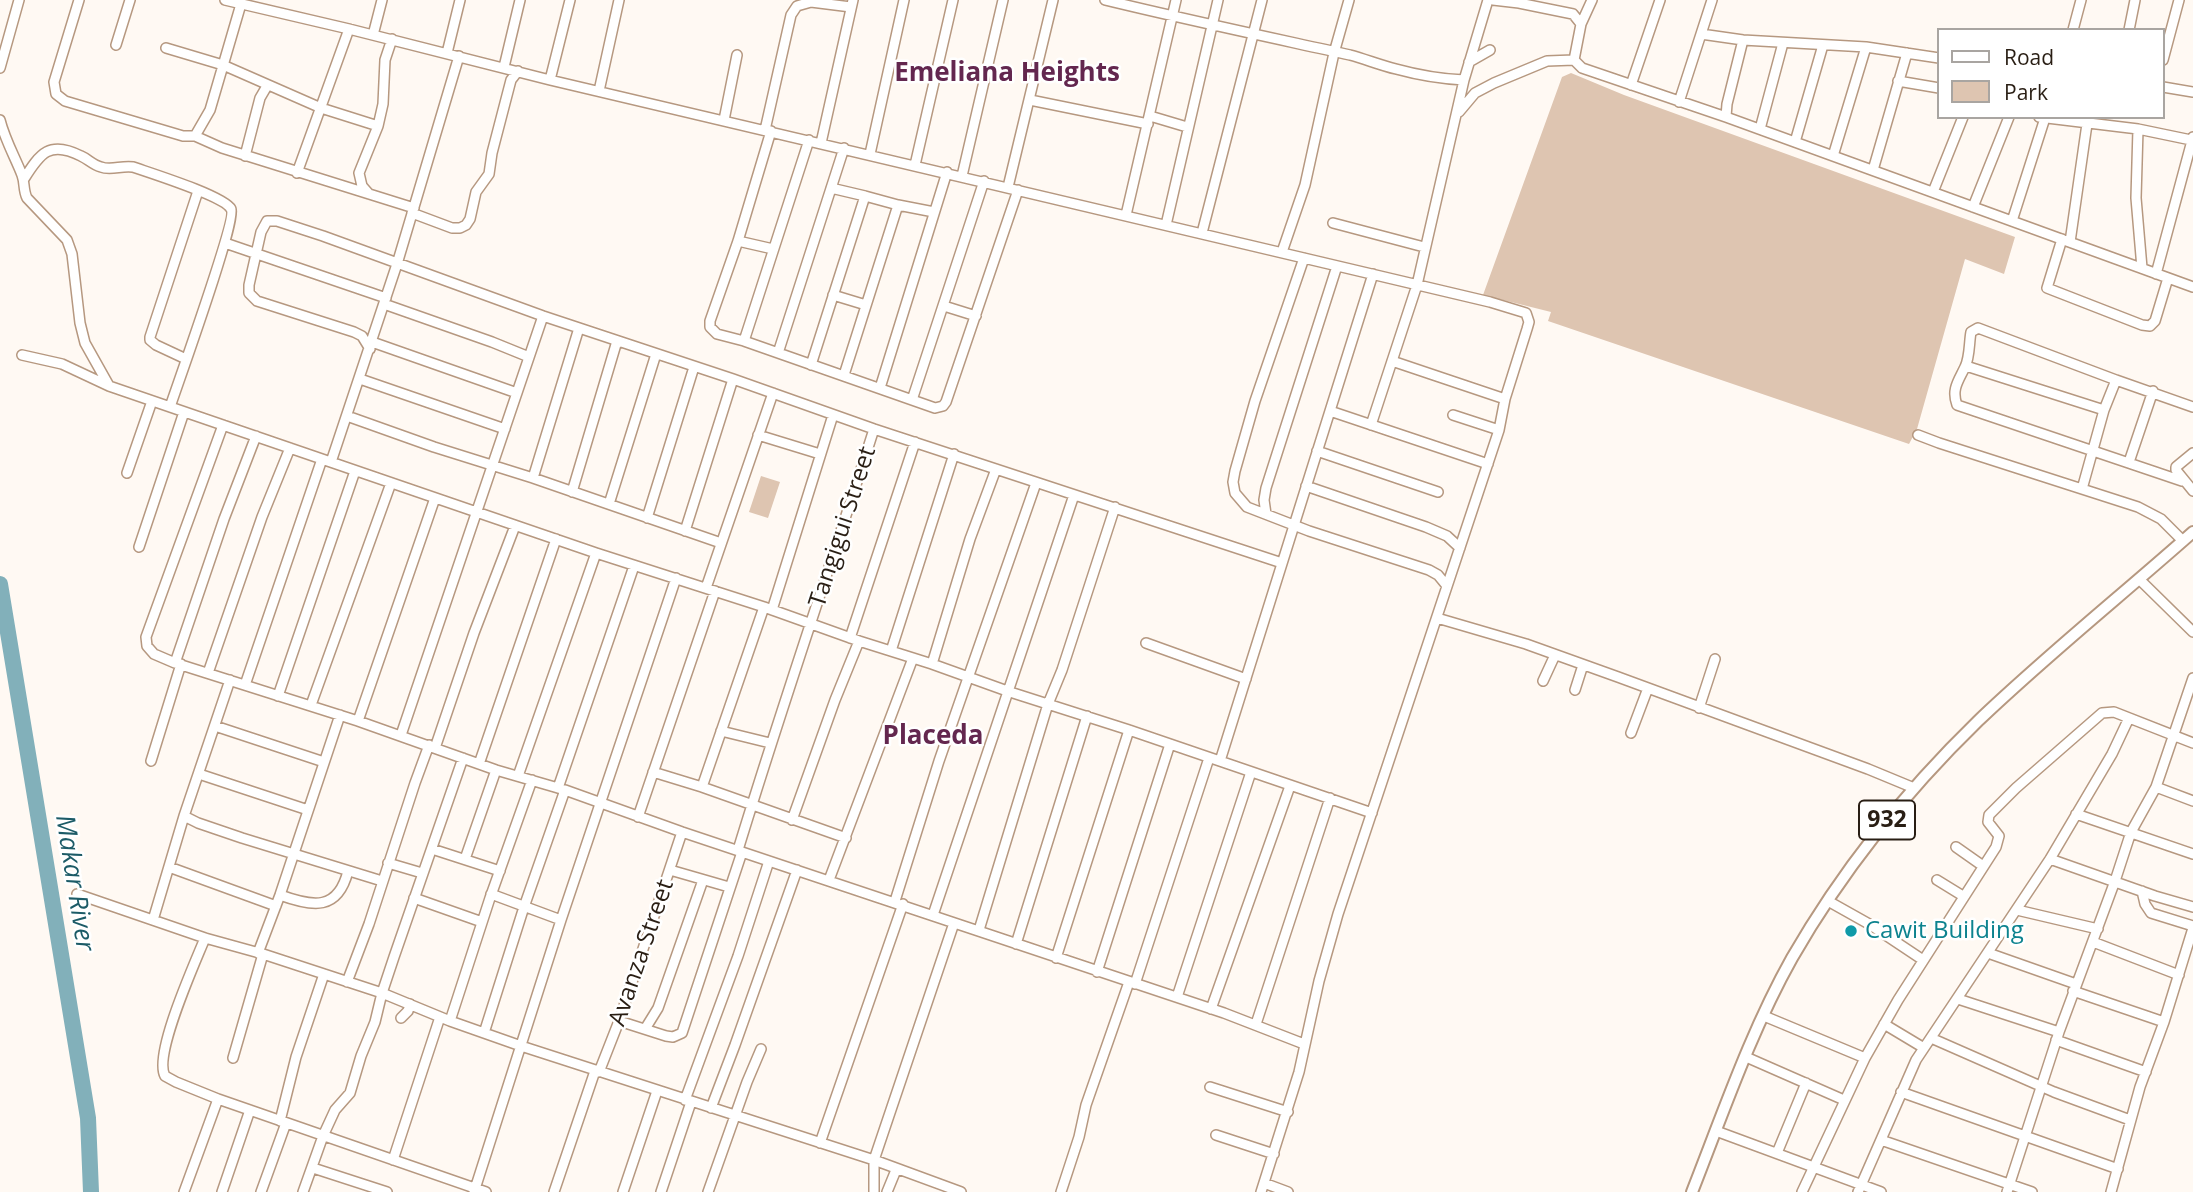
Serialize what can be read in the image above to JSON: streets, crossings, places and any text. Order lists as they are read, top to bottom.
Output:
{
  "streets": {
    "main road": ["932"],
    "street": ["Tangigui Street", "Avanza Street"]
  },
  "districts": ["Emeliana Heights", "Placeda"],
  "water": ["Makar River"],
  "places": ["Cawit Building"],
  "legend": ["Road", "Park"]
}
